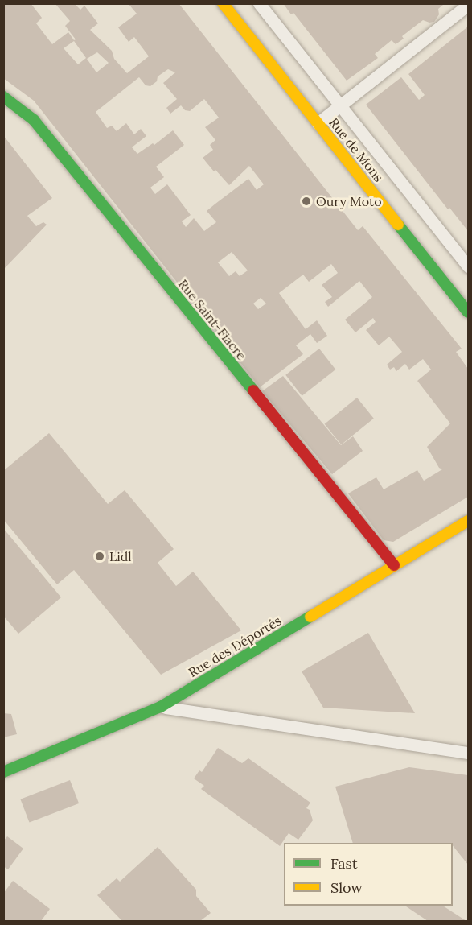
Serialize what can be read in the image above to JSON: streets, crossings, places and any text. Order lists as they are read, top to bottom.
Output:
{
  "streets": {
    "street": ["Rue de Mons", "Rue Saint-Fiacre", "Rue des Déportés"]
  },
  "crossings": [
    ["Rue Saint-Fiacre", "Rue des Déportés"]
  ],
  "places": ["Oury Moto", "Lidl"],
  "legend": ["Fast", "Slow"]
}
